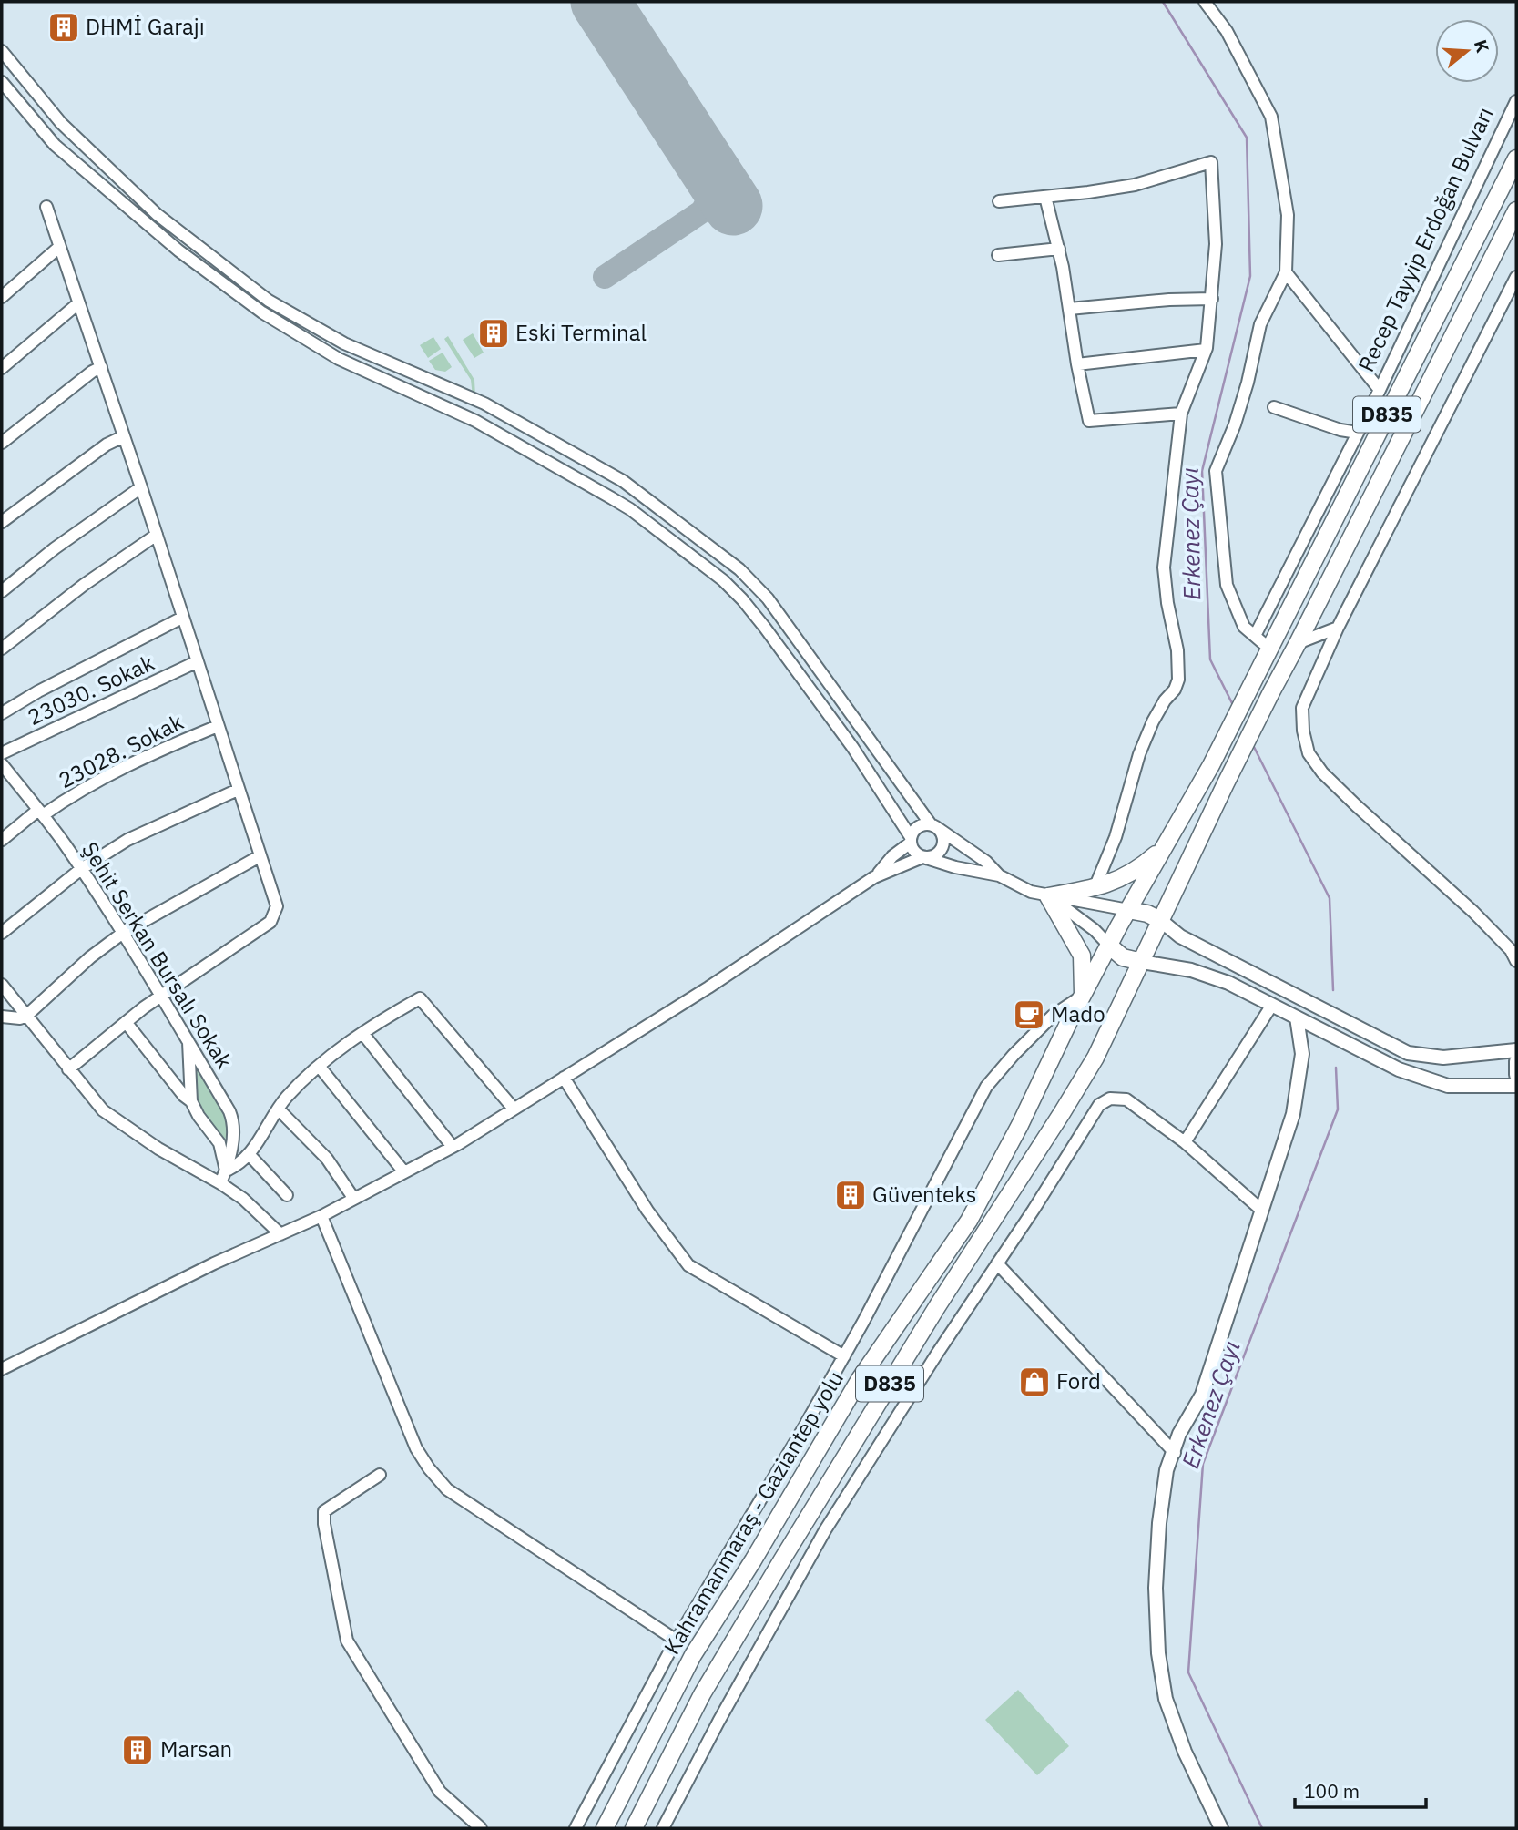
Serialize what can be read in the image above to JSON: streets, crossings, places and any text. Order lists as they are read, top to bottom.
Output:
{
  "streets": {
    "highway": ["Recep Tayyip Erdoğan Bulvarı", "D835", "Kahramanmaraş - Gaziantep yolu"],
    "street": ["23030. Sokak", "23028. Sokak", "Şehit Serkan Bursalı Sokak"]
  },
  "crossings": [
    ["Recep Tayyip Erdoğan Bulvarı", "D835"],
    ["D835", "Kahramanmaraş - Gaziantep yolu"],
    ["23028. Sokak", "Şehit Serkan Bursalı Sokak"]
  ],
  "water": ["Erkenez Çayı"],
  "places": {
    "building": [
      "DHMİ Garajı",
      "Eski Terminal",
      "Güventeks",
      "Marsan"
    ],
    "cafe": ["Mado"],
    "shop": ["Ford"]
  },
  "scale_bar": "100 m",
  "north": "right"
}
